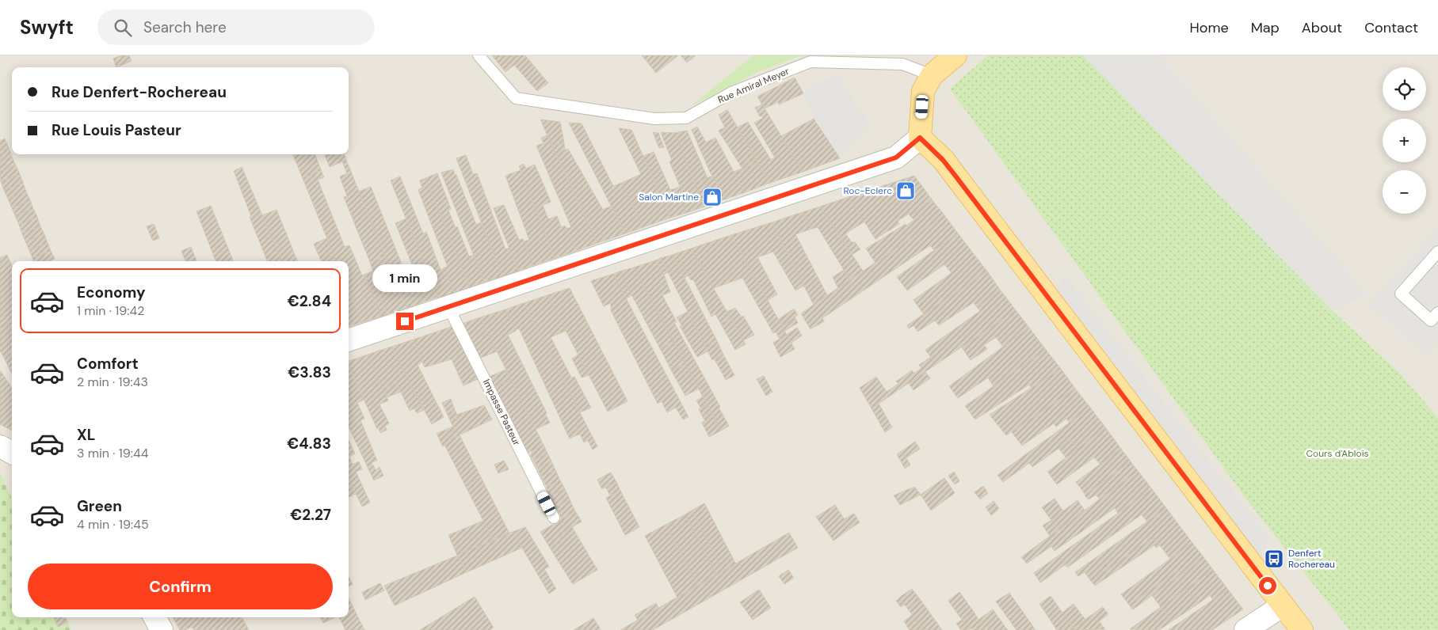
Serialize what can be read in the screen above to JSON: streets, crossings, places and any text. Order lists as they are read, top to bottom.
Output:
{
  "streets": {
    "lane": ["Rue Amiral Meyer", "Impasse Pasteur"]
  },
  "parks": ["Cours d'Ablois"],
  "places": {
    "shop": ["Roc-Eclerc", "Salon Martine"],
    "bus stop": ["Denfert Rochereau"]
  },
  "page": {
    "header": "Swyft",
    "search": "Search here",
    "nav": [
      "Home",
      "Map",
      "About",
      "Contact"
    ],
    "map_buttons": ["+", "−"],
    "banner": ["Rue Denfert-Rochereau", "Rue Louis Pasteur"],
    "bubble": "1 min",
    "list": [
      {
        "name": "Economy",
        "note": "1 min · 19:42",
        "value": "€2.84"
      },
      {
        "name": "Comfort",
        "note": "2 min · 19:43",
        "value": "€3.83"
      },
      {
        "name": "XL",
        "note": "3 min · 19:44",
        "value": "€4.83"
      },
      {
        "name": "Green",
        "note": "4 min · 19:45",
        "value": "€2.27"
      }
    ],
    "buttons": "Confirm"
  }
}
